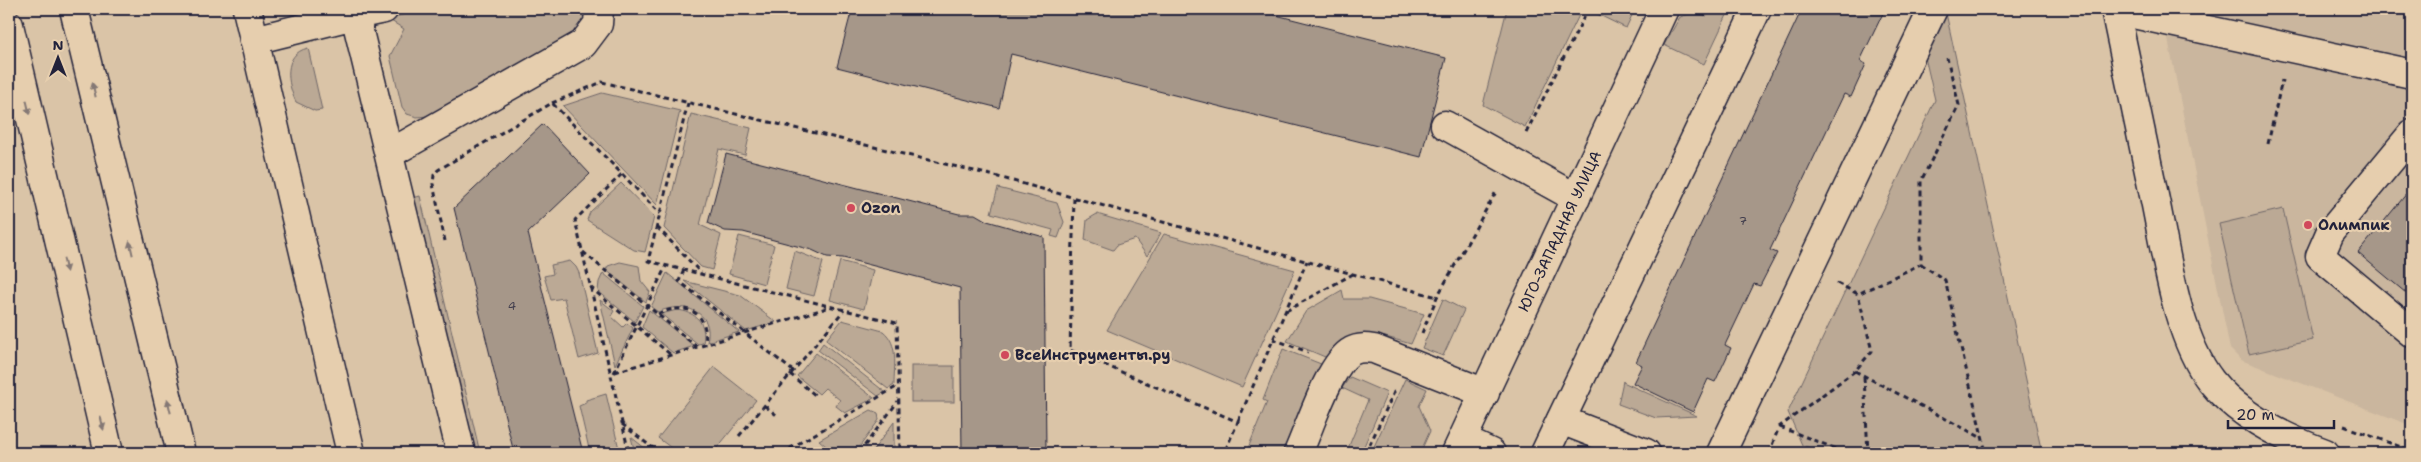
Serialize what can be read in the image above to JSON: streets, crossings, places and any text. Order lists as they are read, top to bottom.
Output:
{
  "streets": {
    "main road": ["ЮГО-ЗАПАДНАЯ УЛИЦА"]
  },
  "places": ["Ozon", "Олимпик", "ВсеИнструменты.ру"],
  "house_numbers": ["7", "4"],
  "scale_bar": "20 m",
  "north": "top"
}
